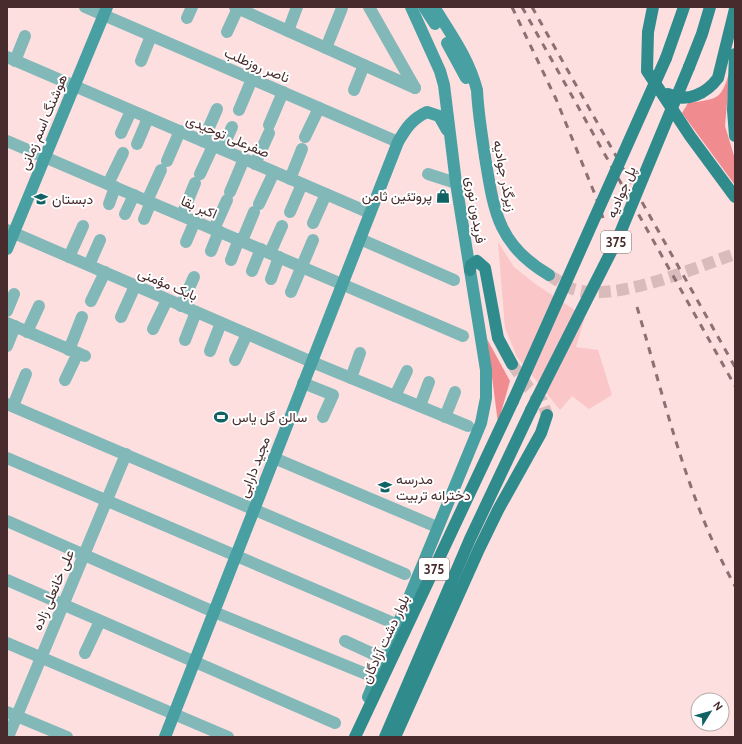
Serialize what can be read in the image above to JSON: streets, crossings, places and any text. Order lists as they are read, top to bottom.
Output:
{
  "streets": {
    "main road": [
      "هوشنگ اسم زمانی",
      "زیرگذر جوادیه",
      "پل جوادیه",
      "فریدون نوری",
      "375",
      "مجید دارابی",
      "بلوار دشت آزادگان"
    ],
    "street": [
      "ناصر روزطلب",
      "صفرعلی توحیدی",
      "اکبر بقا",
      "بابک مؤمنی",
      "علی خانعلی زاده"
    ]
  },
  "crossings": [
    ["ناصر روزطلب", "هوشنگ اسم زمانی"],
    ["ناصر روزطلب", "مجید دارابی"],
    ["هوشنگ اسم زمانی", "صفرعلی توحیدی"],
    ["هوشنگ اسم زمانی", "اکبر بقا"],
    ["هوشنگ اسم زمانی", "بابک مؤمنی"],
    ["صفرعلی توحیدی", "مجید دارابی"],
    ["پل جوادیه", "بلوار دشت آزادگان"],
    ["اکبر بقا", "مجید دارابی"],
    ["فریدون نوری", "مجید دارابی"],
    ["بابک مؤمنی", "مجید دارابی"]
  ],
  "places": {
    "shop": ["پروتئین ثامن"],
    "school or university": ["دبستان", "مدرسه دخترانه تربیت"],
    "sports": ["سالن گل یاس"]
  },
  "north": "top right"
}
